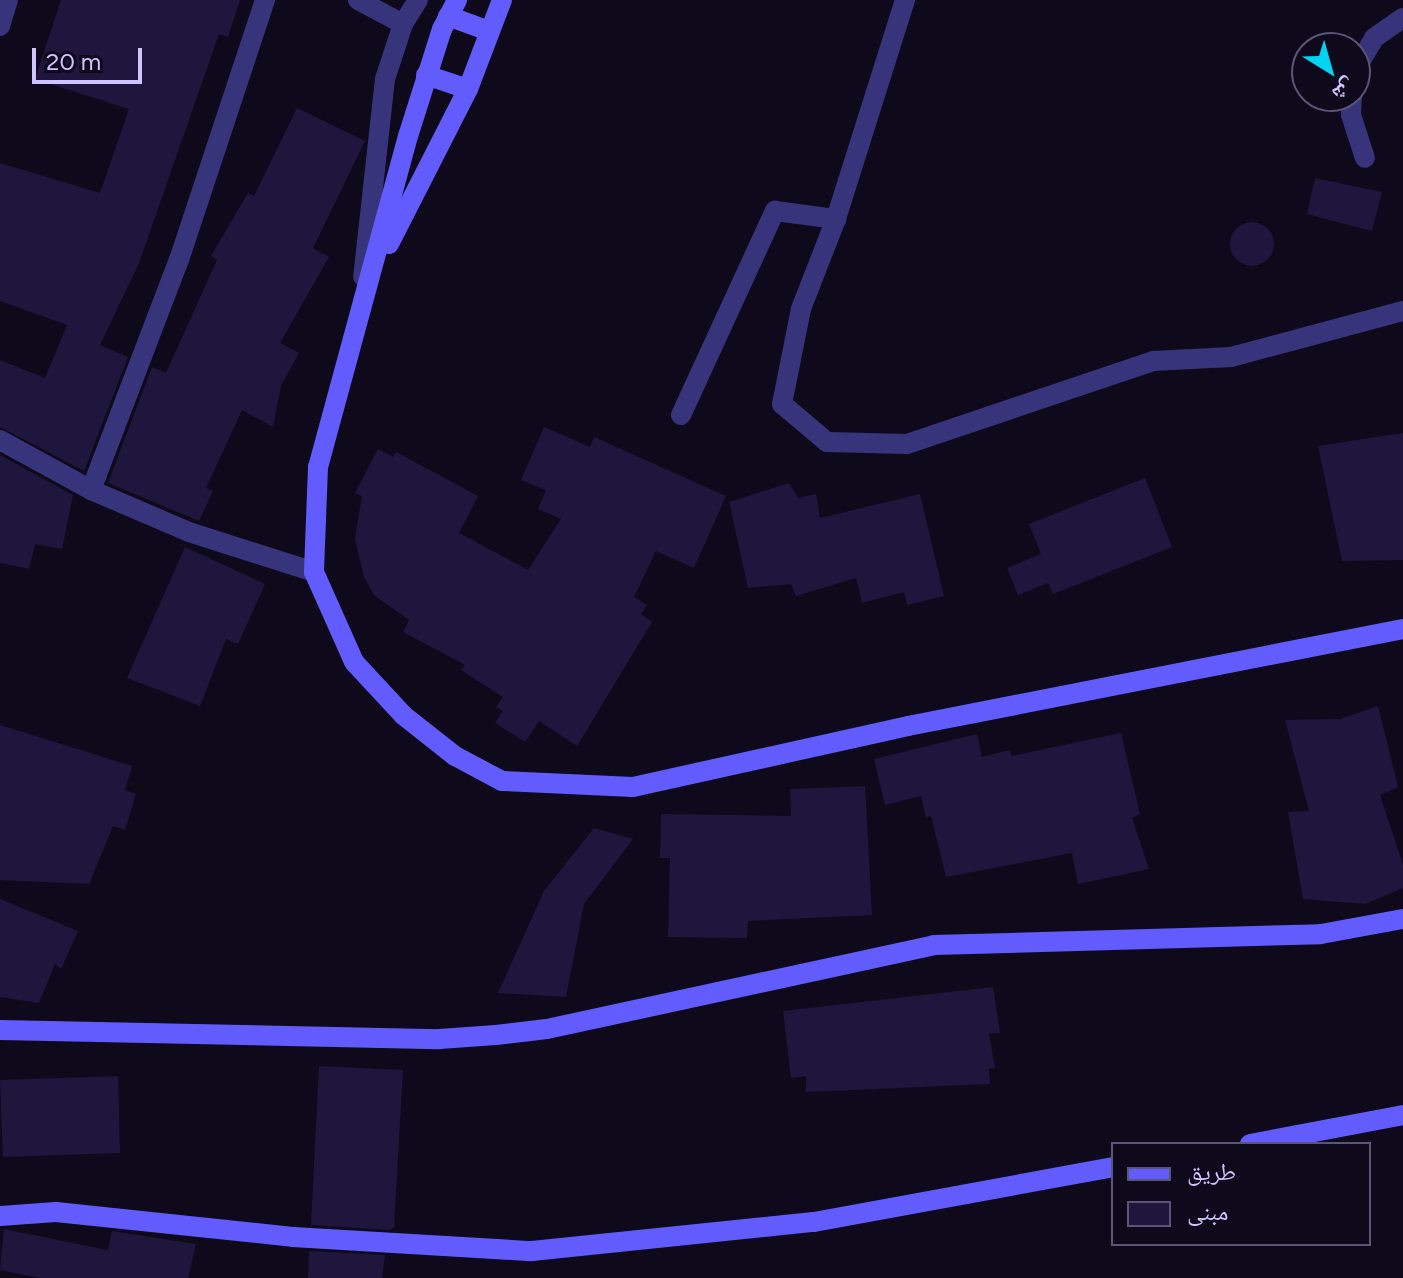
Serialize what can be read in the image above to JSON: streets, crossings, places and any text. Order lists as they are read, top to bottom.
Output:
{
  "legend": ["طريق", "مبنى"],
  "scale_bar": "20 m",
  "north": "bottom right"
}
